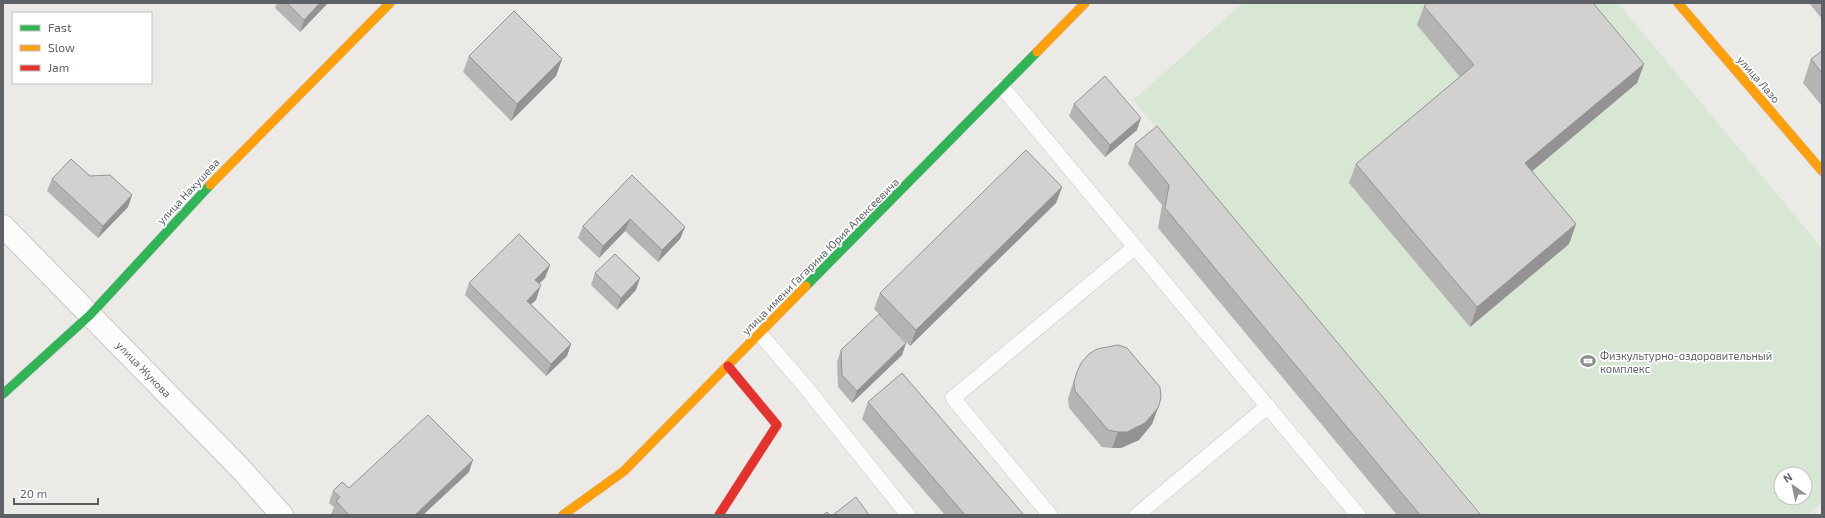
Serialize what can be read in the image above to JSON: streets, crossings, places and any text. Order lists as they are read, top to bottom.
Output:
{
  "streets": {
    "street": [
      "улица Лазо",
      "улица Нахушева",
      "улица имени Гагарина Юрия Алексеевича",
      "улица Жукова"
    ]
  },
  "crossings": [
    ["улица Нахушева", "улица Жукова"]
  ],
  "places": {
    "sports": ["Физкультурно-оздоровительный комплекс"]
  },
  "legend": ["Fast", "Slow", "Jam"],
  "scale_bar": "20 m",
  "north": "top left"
}
